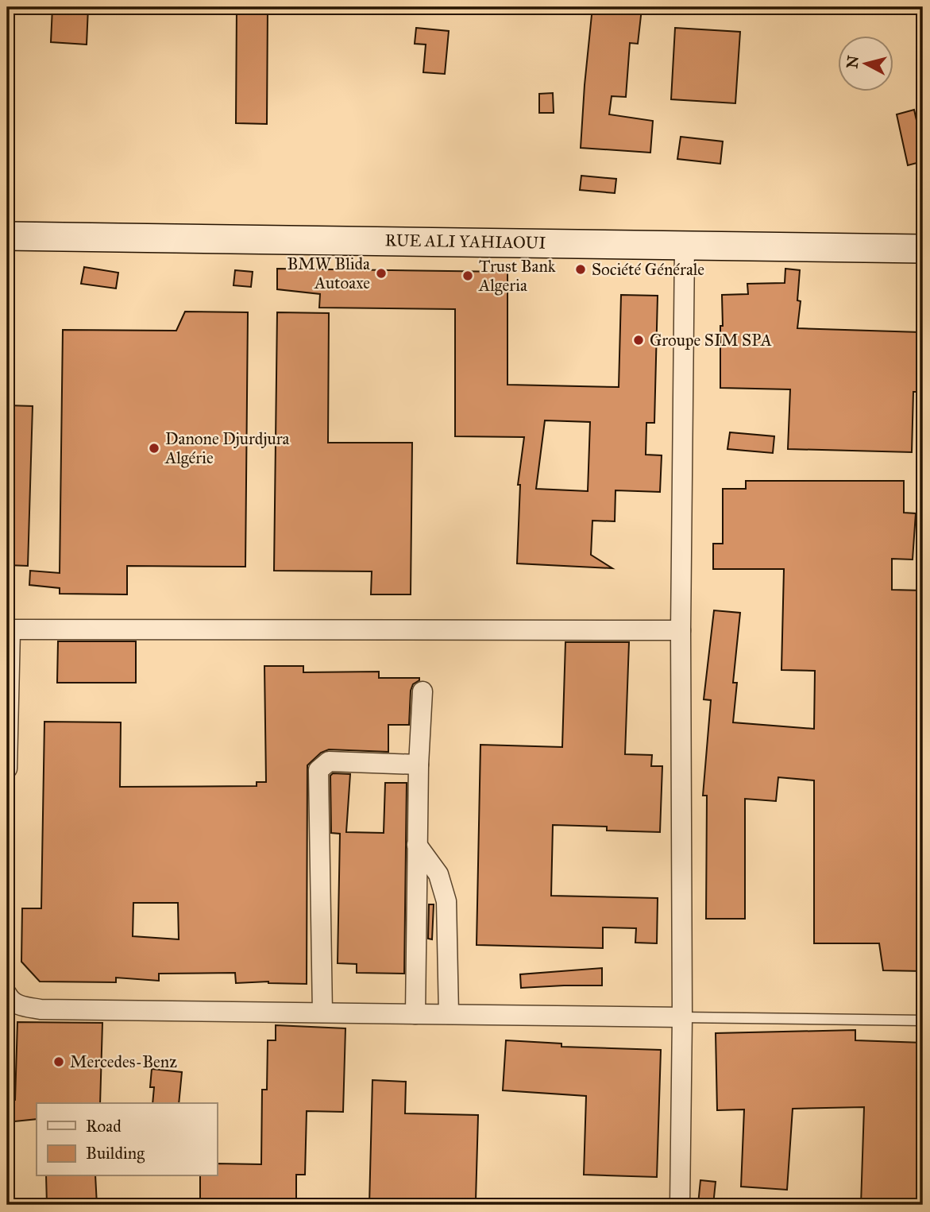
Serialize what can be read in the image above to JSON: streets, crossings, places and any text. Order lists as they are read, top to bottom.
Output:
{
  "streets": {
    "main road": ["RUE ALI YAHIAOUI"]
  },
  "places": [
    "Société Générale",
    "BMW Blida Autoaxe",
    "Trust Bank Algeria",
    "Groupe SIM SPA",
    "Danone Djurdjura Algérie",
    "Mercedes-Benz"
  ],
  "legend": ["Road", "Building"],
  "north": "left"
}
